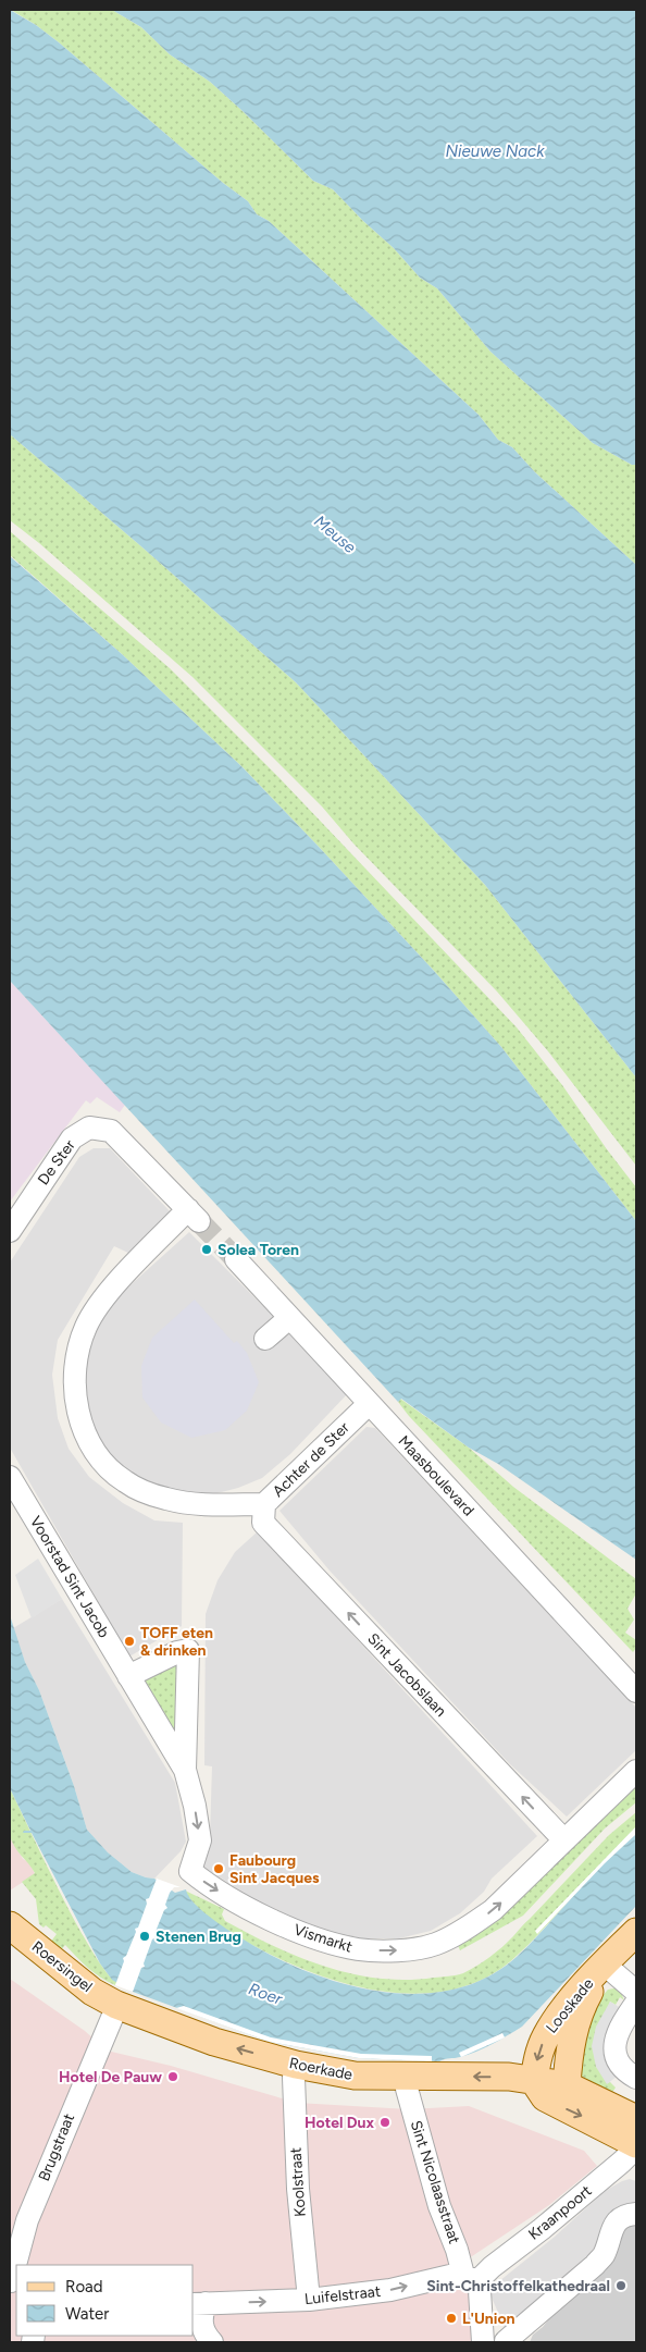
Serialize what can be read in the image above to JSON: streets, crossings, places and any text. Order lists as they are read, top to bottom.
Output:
{
  "streets": {
    "main road": ["Roersingel", "Looskade", "Roerkade"],
    "street": [
      "De Ster",
      "Achter de Ster",
      "Maasboulevard",
      "Voorstad Sint Jacob",
      "Sint Jacobslaan",
      "Vismarkt",
      "Brugstraat",
      "Koolstraat",
      "Sint Nicolaasstraat",
      "Kraanpoort",
      "Luifelstraat"
    ]
  },
  "crossings": [
    ["De Ster", "Achter de Ster"],
    ["Achter de Ster", "Maasboulevard"],
    ["Achter de Ster", "Sint Jacobslaan"],
    ["Voorstad Sint Jacob", "Vismarkt"],
    ["Sint Jacobslaan", "Vismarkt"],
    ["Roersingel", "Roerkade"],
    ["Roersingel", "Brugstraat"],
    ["Looskade", "Roerkade"],
    ["Roerkade", "Brugstraat"],
    ["Roerkade", "Koolstraat"],
    ["Roerkade", "Kraanpoort"],
    ["Koolstraat", "Luifelstraat"],
    ["Sint Nicolaasstraat", "Kraanpoort"],
    ["Sint Nicolaasstraat", "Luifelstraat"],
    ["Kraanpoort", "Luifelstraat"]
  ],
  "one_way": [
    "Sint Jacobslaan",
    "Vismarkt",
    "Roerkade",
    "Luifelstraat"
  ],
  "water": ["Nieuwe Nack", "Meuse", "Roer"],
  "places": [
    "Solea Toren",
    "TOFF eten & drinken",
    "Faubourg Sint Jacques",
    "Stenen Brug",
    "Hotel De Pauw",
    "Hotel Dux",
    "Sint-Christoffelkathedraal",
    "L'Union"
  ],
  "legend": ["Road", "Water"]
}
